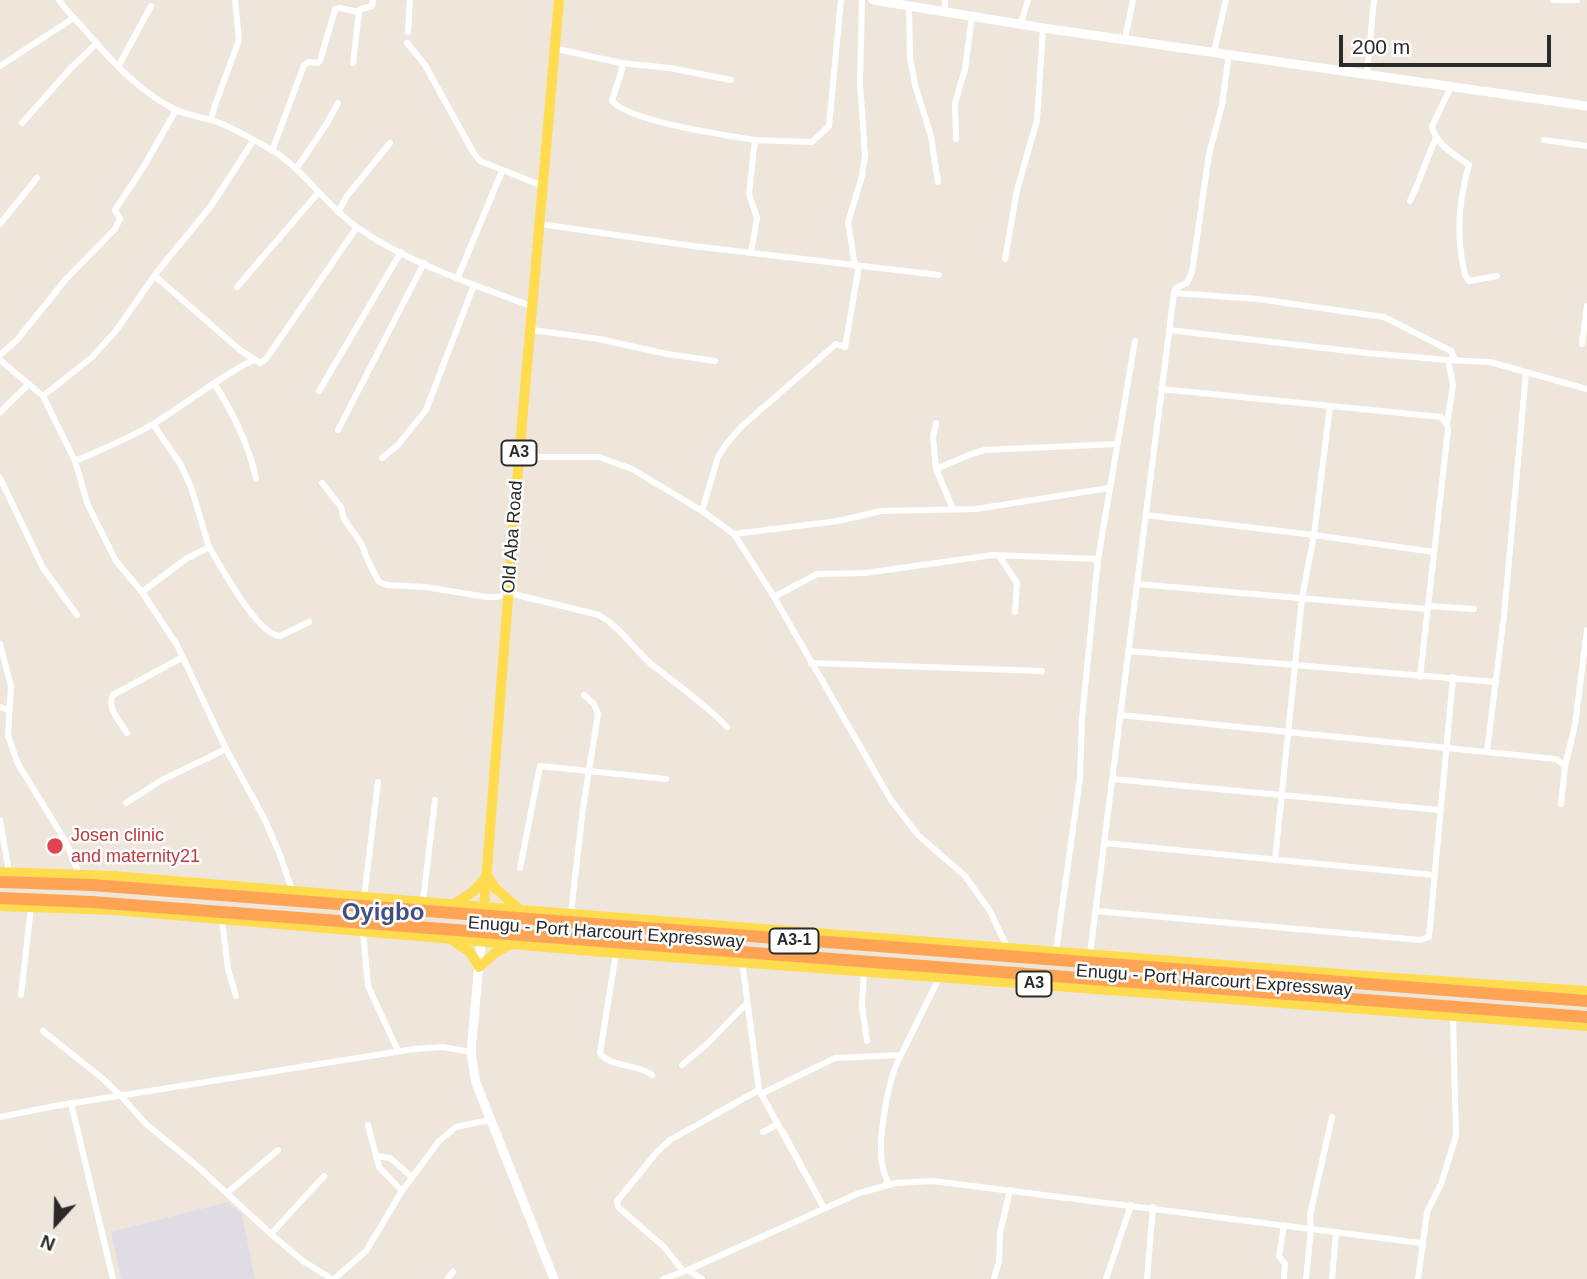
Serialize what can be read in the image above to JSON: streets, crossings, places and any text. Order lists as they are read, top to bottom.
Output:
{
  "streets": {
    "highway": ["Enugu - Port Harcourt Expressway", "A3-1"],
    "main road": ["A3", "Old Aba Road"]
  },
  "crossings": [
    ["Old Aba Road", "Enugu - Port Harcourt Expressway"]
  ],
  "districts": ["Oyigbo"],
  "places": ["Josen clinic and maternity21"],
  "scale_bar": "200 m",
  "north": "bottom"
}
